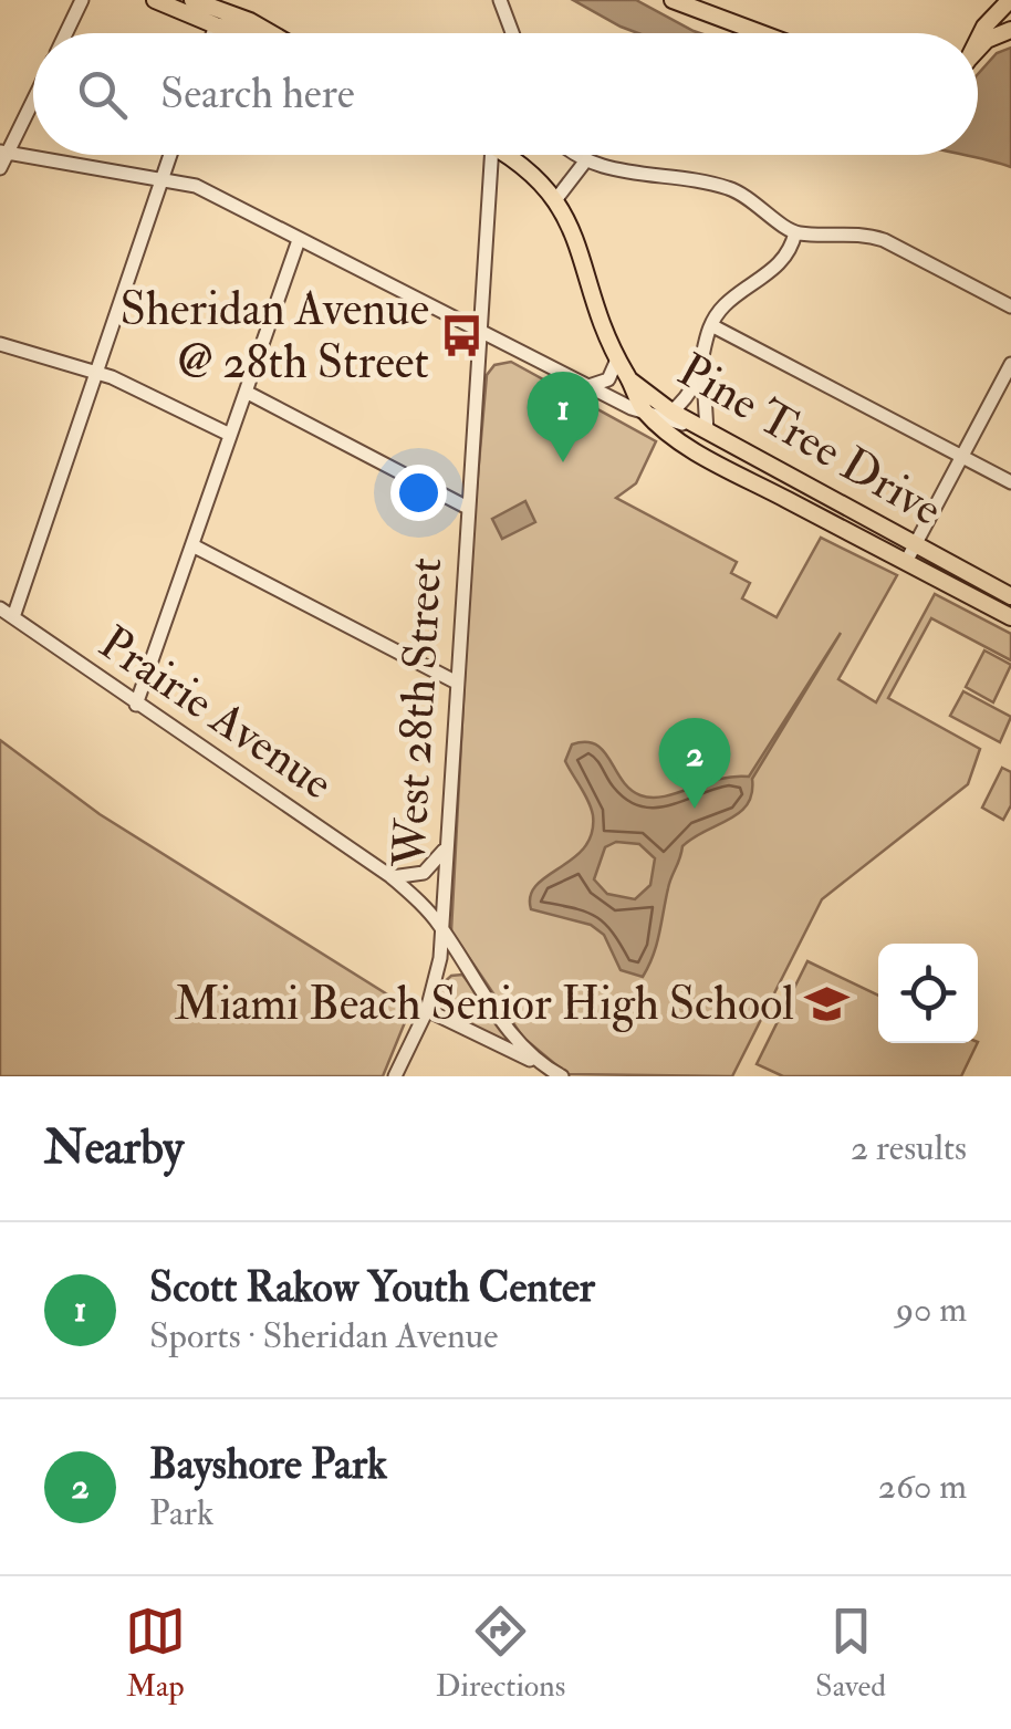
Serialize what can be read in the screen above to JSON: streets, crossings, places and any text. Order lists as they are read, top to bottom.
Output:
{
  "streets": {
    "main road": ["Pine Tree Drive"],
    "street": ["West 28th Street", "Prairie Avenue"]
  },
  "crossings": [
    ["West 28th Street", "Prairie Avenue"]
  ],
  "places": {
    "bus stop": ["Sheridan Avenue @ 28th Street"],
    "school or university": ["Miami Beach Senior High School"]
  },
  "page": {
    "search": "Search here",
    "pins": ["1", "2"],
    "heading": ["Nearby", "2 results"],
    "list": [
      {
        "mark": "1",
        "name": "Scott Rakow Youth Center",
        "note": "Sports · Sheridan Avenue",
        "value": "90 m"
      },
      {
        "mark": "2",
        "name": "Bayshore Park",
        "note": "Park",
        "value": "260 m"
      }
    ],
    "nav": ["Map", "Directions", "Saved"]
  }
}
